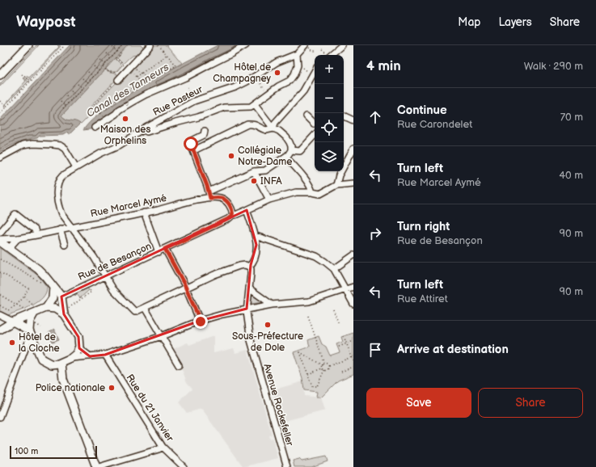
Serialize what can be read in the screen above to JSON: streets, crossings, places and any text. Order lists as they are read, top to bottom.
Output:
{
  "streets": {
    "street": [
      "Rue Pasteur",
      "Rue Marcel Aymé",
      "Rue de Besançon",
      "Avenue Rockefeller",
      "Rue du 21 Janvier"
    ]
  },
  "crossings": [
    ["Rue Pasteur", "Rue Marcel Aymé"],
    ["Rue Pasteur", "Rue de Besançon"],
    ["Rue Marcel Aymé", "Rue de Besançon"]
  ],
  "water": ["Canal des Tanneurs"],
  "places": [
    "Hôtel de Champagney",
    "Maison des Orphelins",
    "Collégiale Notre-Dame",
    "INFA",
    "Sous-Préfecture de Dole",
    "Hôtel de la Cloche",
    "Police nationale"
  ],
  "scale_bar": "100 m",
  "page": {
    "header": "Waypost",
    "nav": ["Map", "Layers", "Share"],
    "heading": ["4 min", "Walk · 290 m"],
    "map_buttons": ["+", "−"],
    "list": [
      ["Continue", "Rue Carondelet", "70 m"],
      ["Turn left", "Rue Marcel Aymé", "40 m"],
      ["Turn right", "Rue de Besançon", "90 m"],
      ["Turn left", "Rue Attiret", "90 m"],
      "Arrive at destination"
    ],
    "buttons": ["Save", "Share"],
    "scale": "100 m"
  }
}
